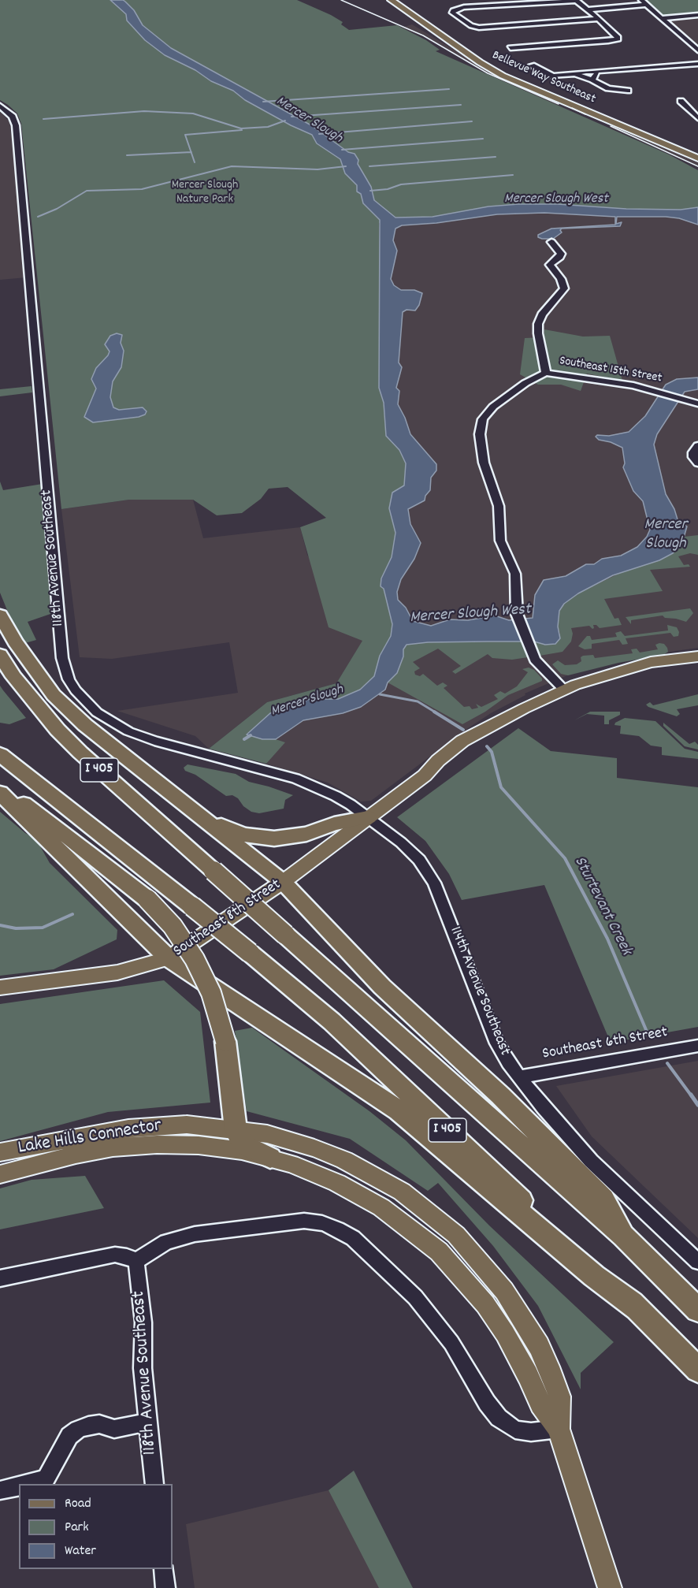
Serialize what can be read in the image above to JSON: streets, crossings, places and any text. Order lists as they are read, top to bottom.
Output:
{
  "streets": {
    "highway": ["I 405"],
    "main road": ["Bellevue Way Southeast", "Southeast 8th Street", "Lake Hills Connector"],
    "street": [
      "Southeast 15th Street",
      "118th Avenue Southeast",
      "114th Avenue Southeast",
      "Southeast 6th Street"
    ]
  },
  "crossings": [
    ["118th Avenue Southeast", "Southeast 8th Street"],
    ["118th Avenue Southeast", "114th Avenue Southeast"],
    ["Southeast 8th Street", "114th Avenue Southeast"],
    ["114th Avenue Southeast", "Southeast 6th Street"]
  ],
  "water": ["Mercer Slough", "Mercer Slough West", "Sturtevant Creek"],
  "parks": ["Mercer Slough Nature Park"],
  "legend": ["Road", "Park", "Water"]
}
